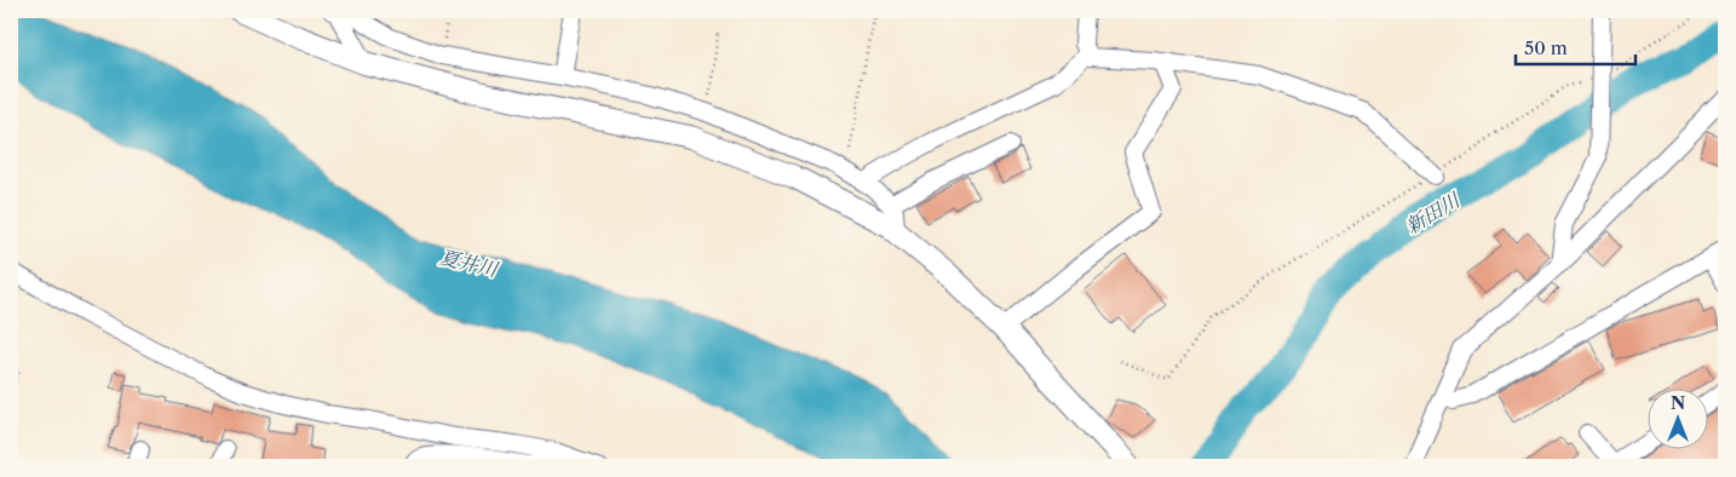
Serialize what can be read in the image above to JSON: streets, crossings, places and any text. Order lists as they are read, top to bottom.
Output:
{
  "water": ["新田川", "夏井川"],
  "scale_bar": "50 m",
  "north": "top"
}
